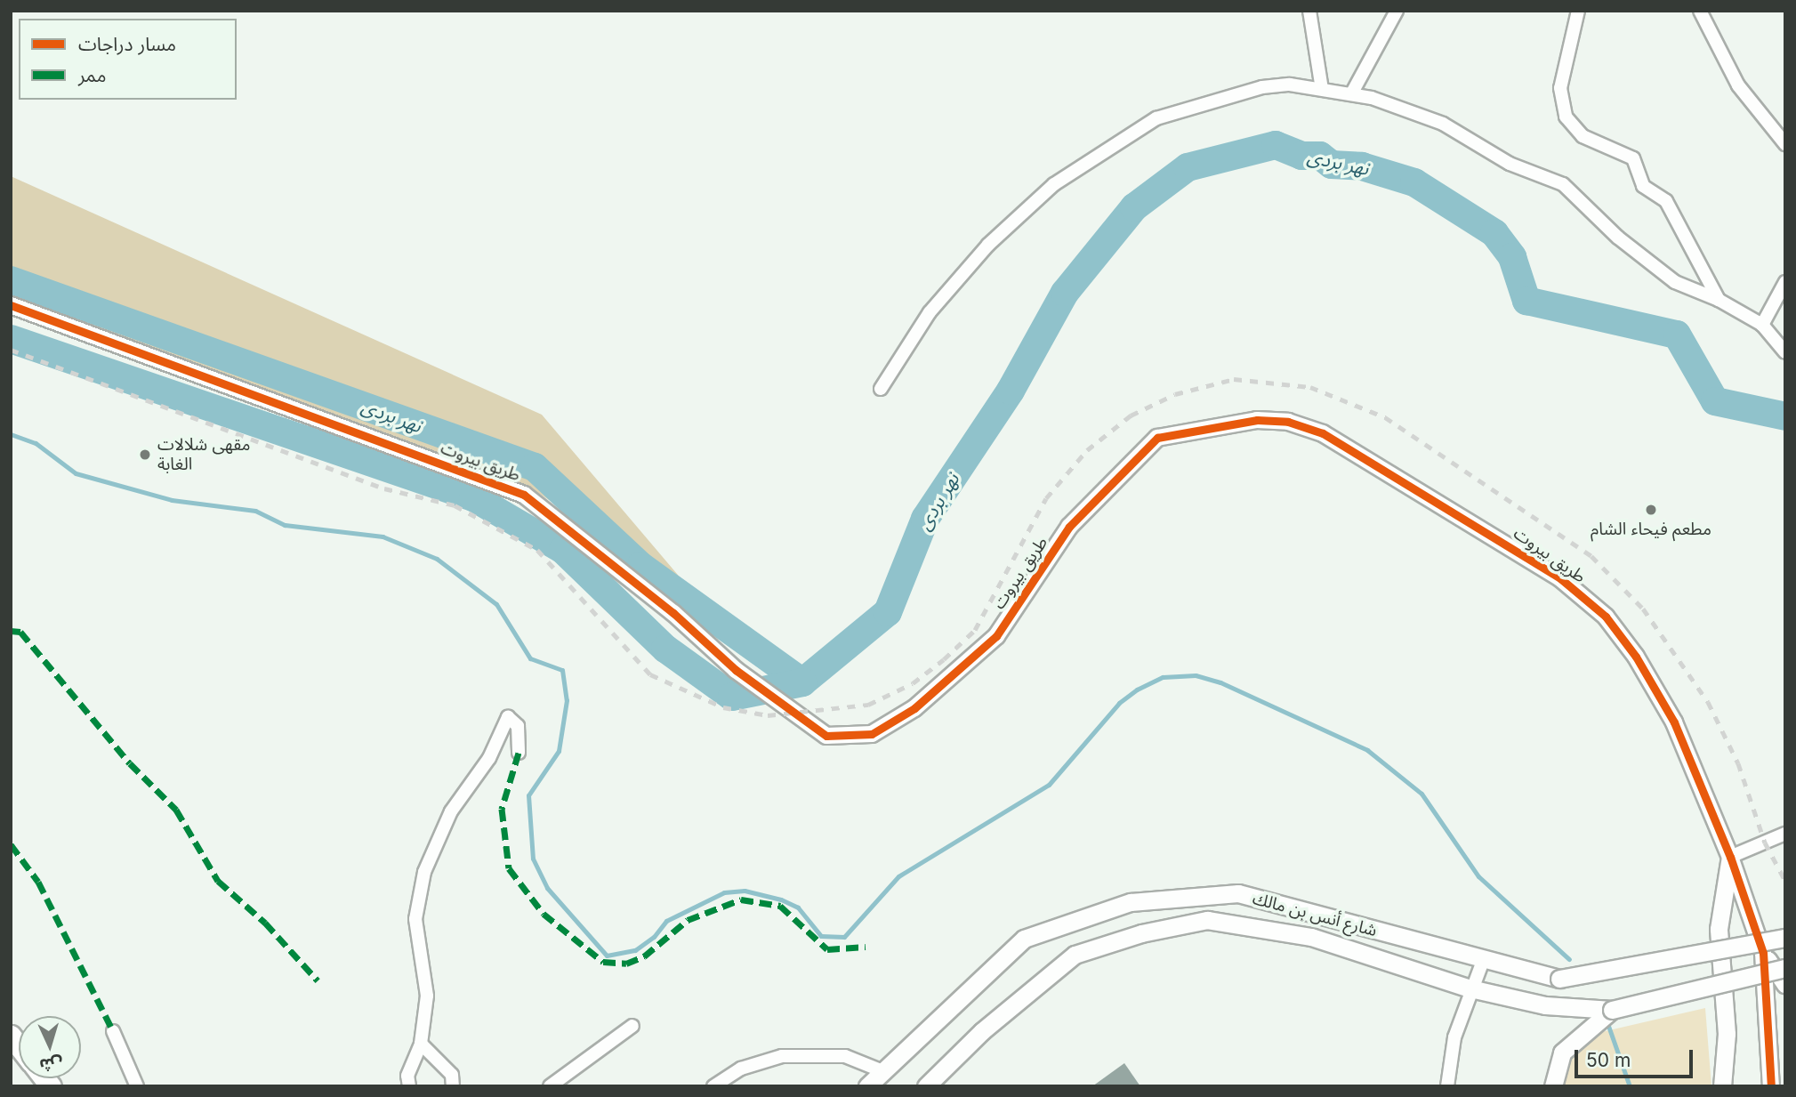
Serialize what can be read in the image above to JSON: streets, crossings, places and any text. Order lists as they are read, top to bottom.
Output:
{
  "streets": {
    "main road": ["شارع أنس بن مالك"],
    "street": ["طريق بيروت"]
  },
  "water": ["نهر بردى"],
  "places": ["مقهى شلالات الغابة", "مطعم فيحاء الشام"],
  "legend": ["مسار دراجات", "ممر"],
  "scale_bar": "50 m",
  "north": "bottom"
}
